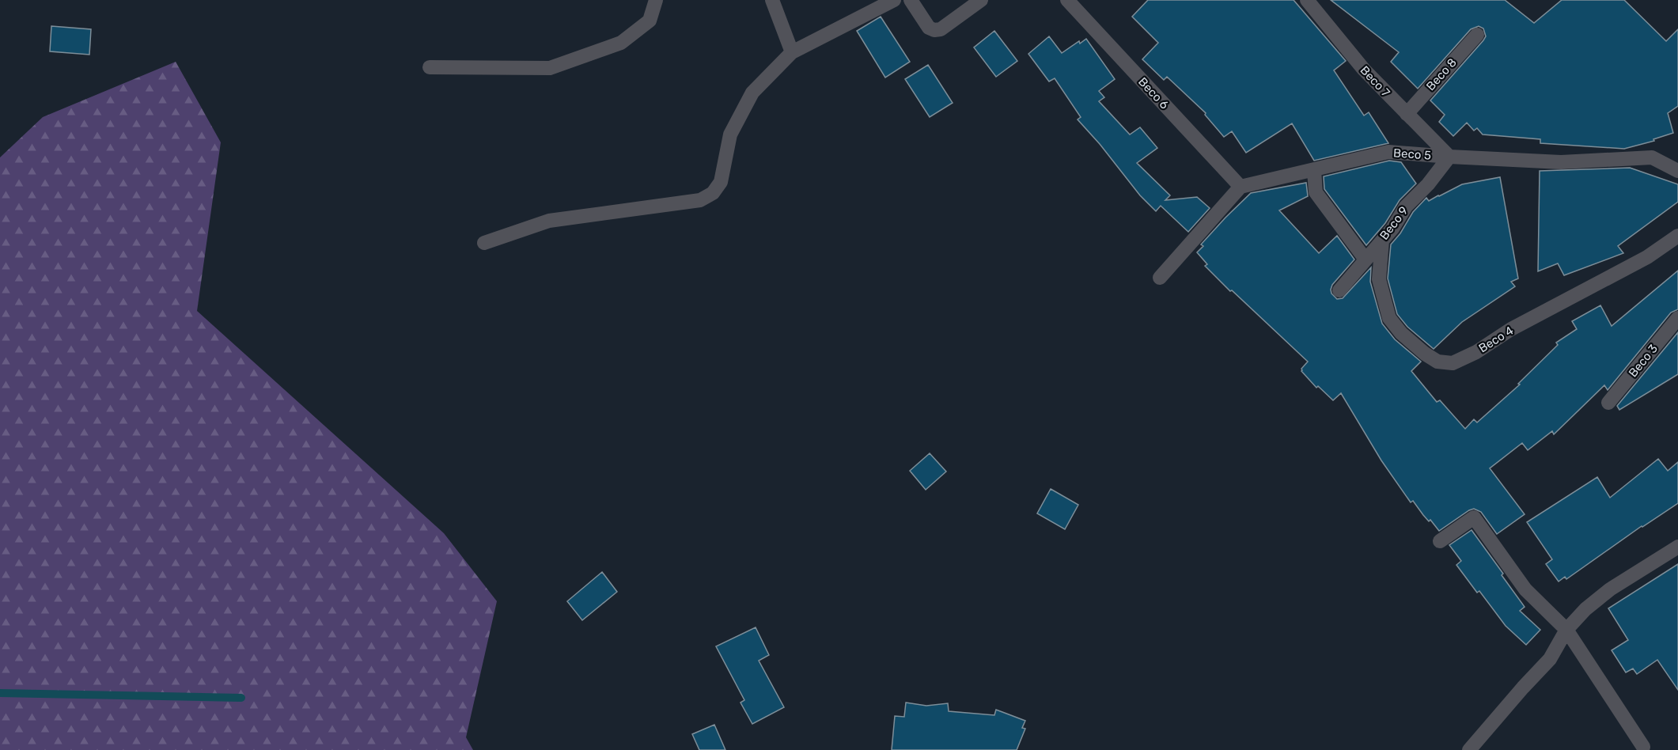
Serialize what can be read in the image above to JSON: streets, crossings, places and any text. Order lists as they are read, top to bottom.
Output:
{
  "streets": {
    "street": [
      "Beco 8",
      "Beco 7",
      "Beco 6",
      "Beco 5",
      "Beco 9",
      "Beco 4",
      "Beco 3"
    ]
  },
  "crossings": [
    ["Beco 8", "Beco 7"],
    ["Beco 7", "Beco 5"],
    ["Beco 7", "Beco 9"],
    ["Beco 6", "Beco 5"],
    ["Beco 5", "Beco 9"],
    ["Beco 9", "Beco 4"]
  ]
}
